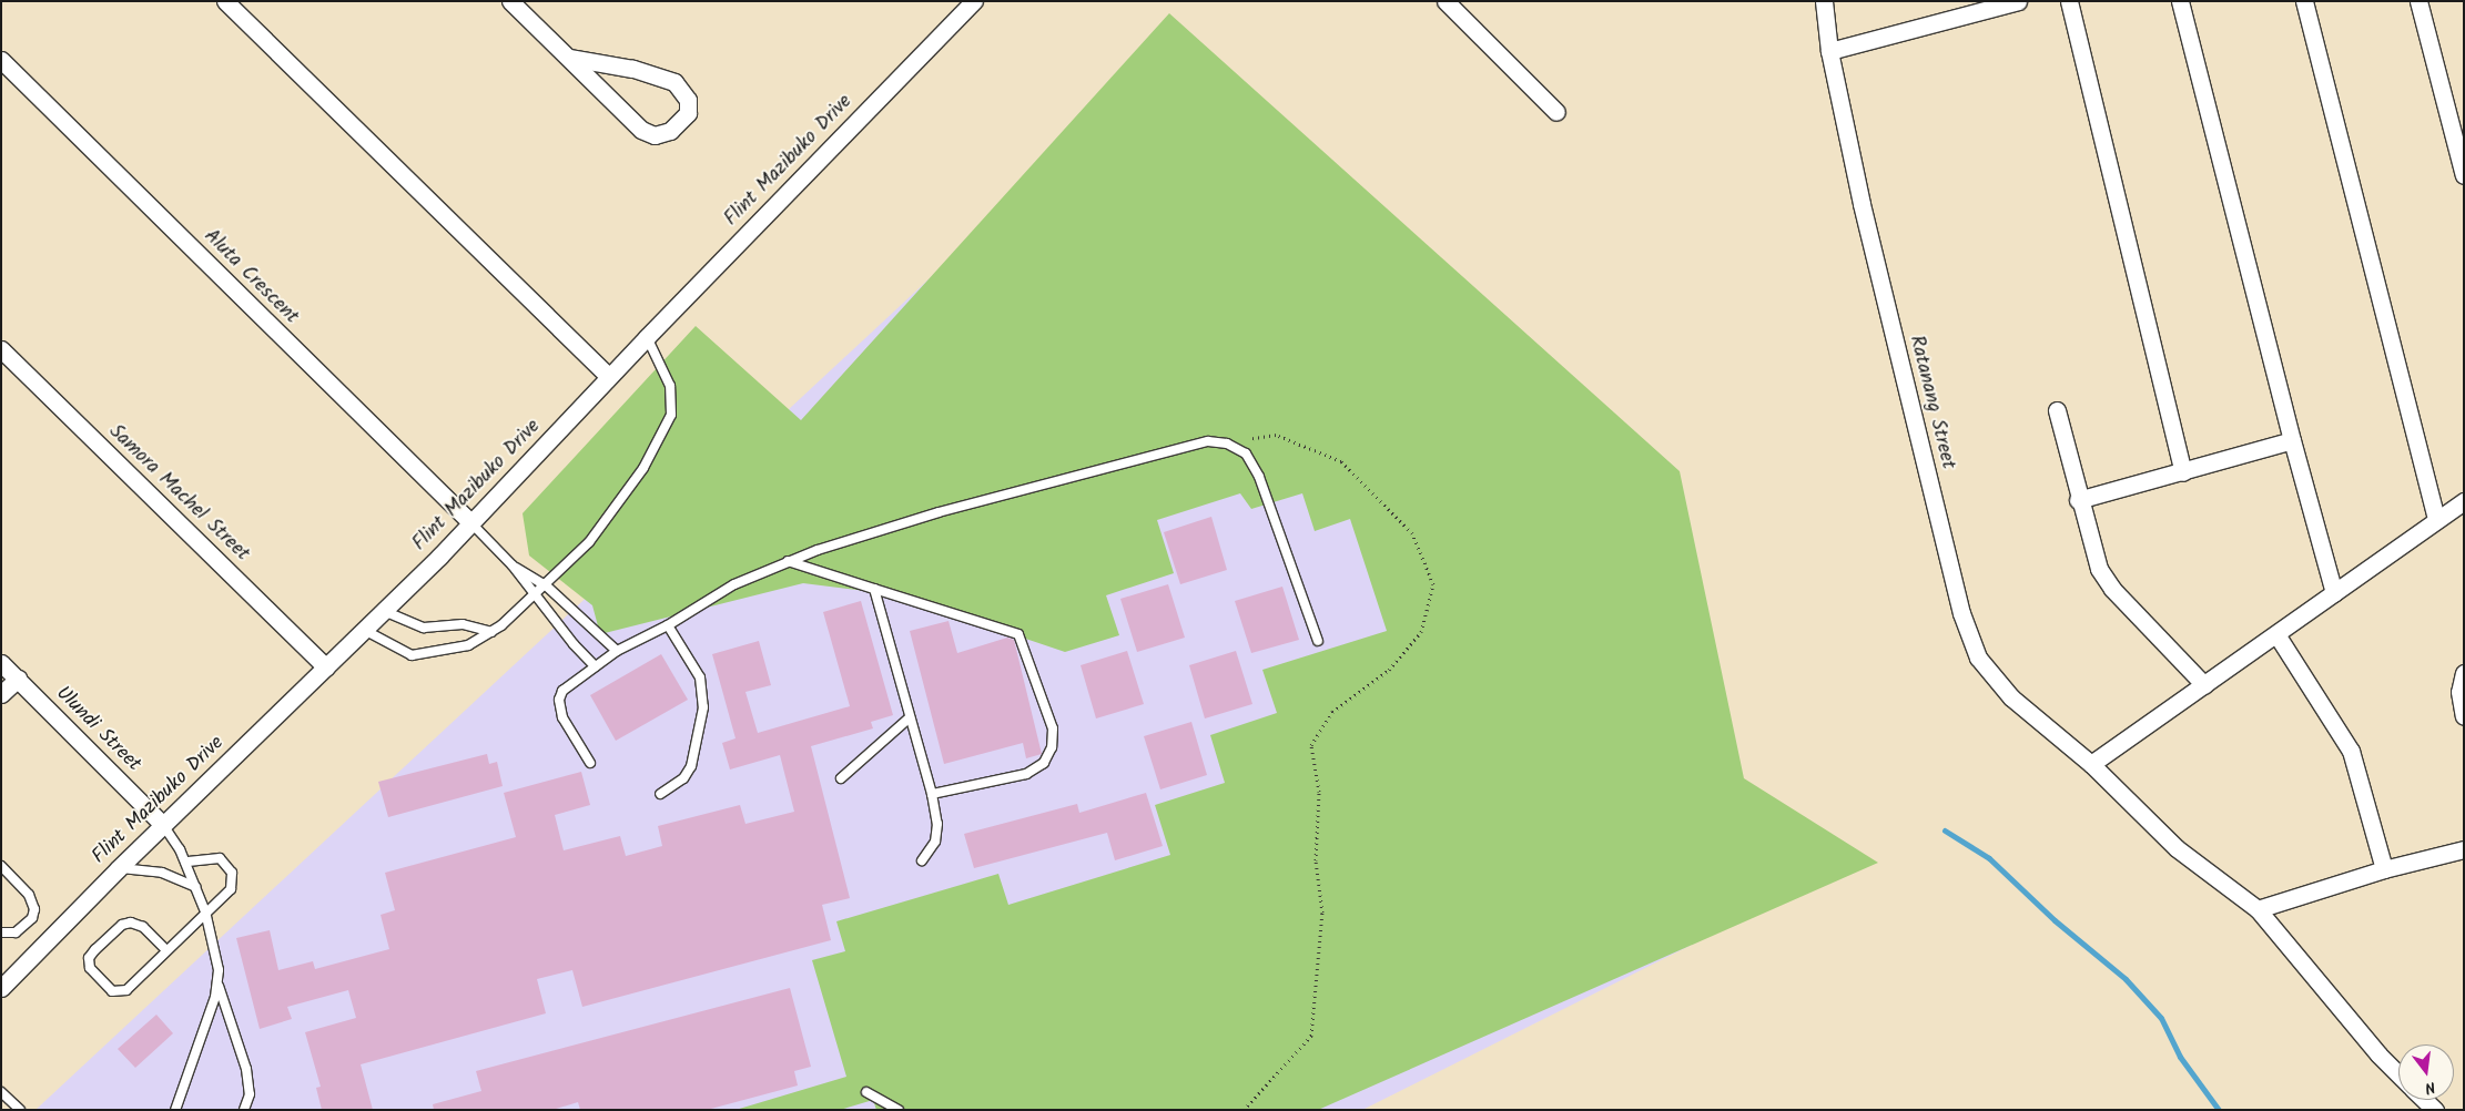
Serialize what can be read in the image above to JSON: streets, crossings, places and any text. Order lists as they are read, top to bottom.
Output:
{
  "streets": {
    "street": [
      "Flint Mazibuko Drive",
      "Aluta Crescent",
      "Ratanang Street",
      "Samora Machel Street",
      "Ulundi Street"
    ]
  },
  "crossings": [
    ["Flint Mazibuko Drive", "Aluta Crescent"],
    ["Flint Mazibuko Drive", "Samora Machel Street"],
    ["Flint Mazibuko Drive", "Ulundi Street"]
  ],
  "north": "bottom"
}
